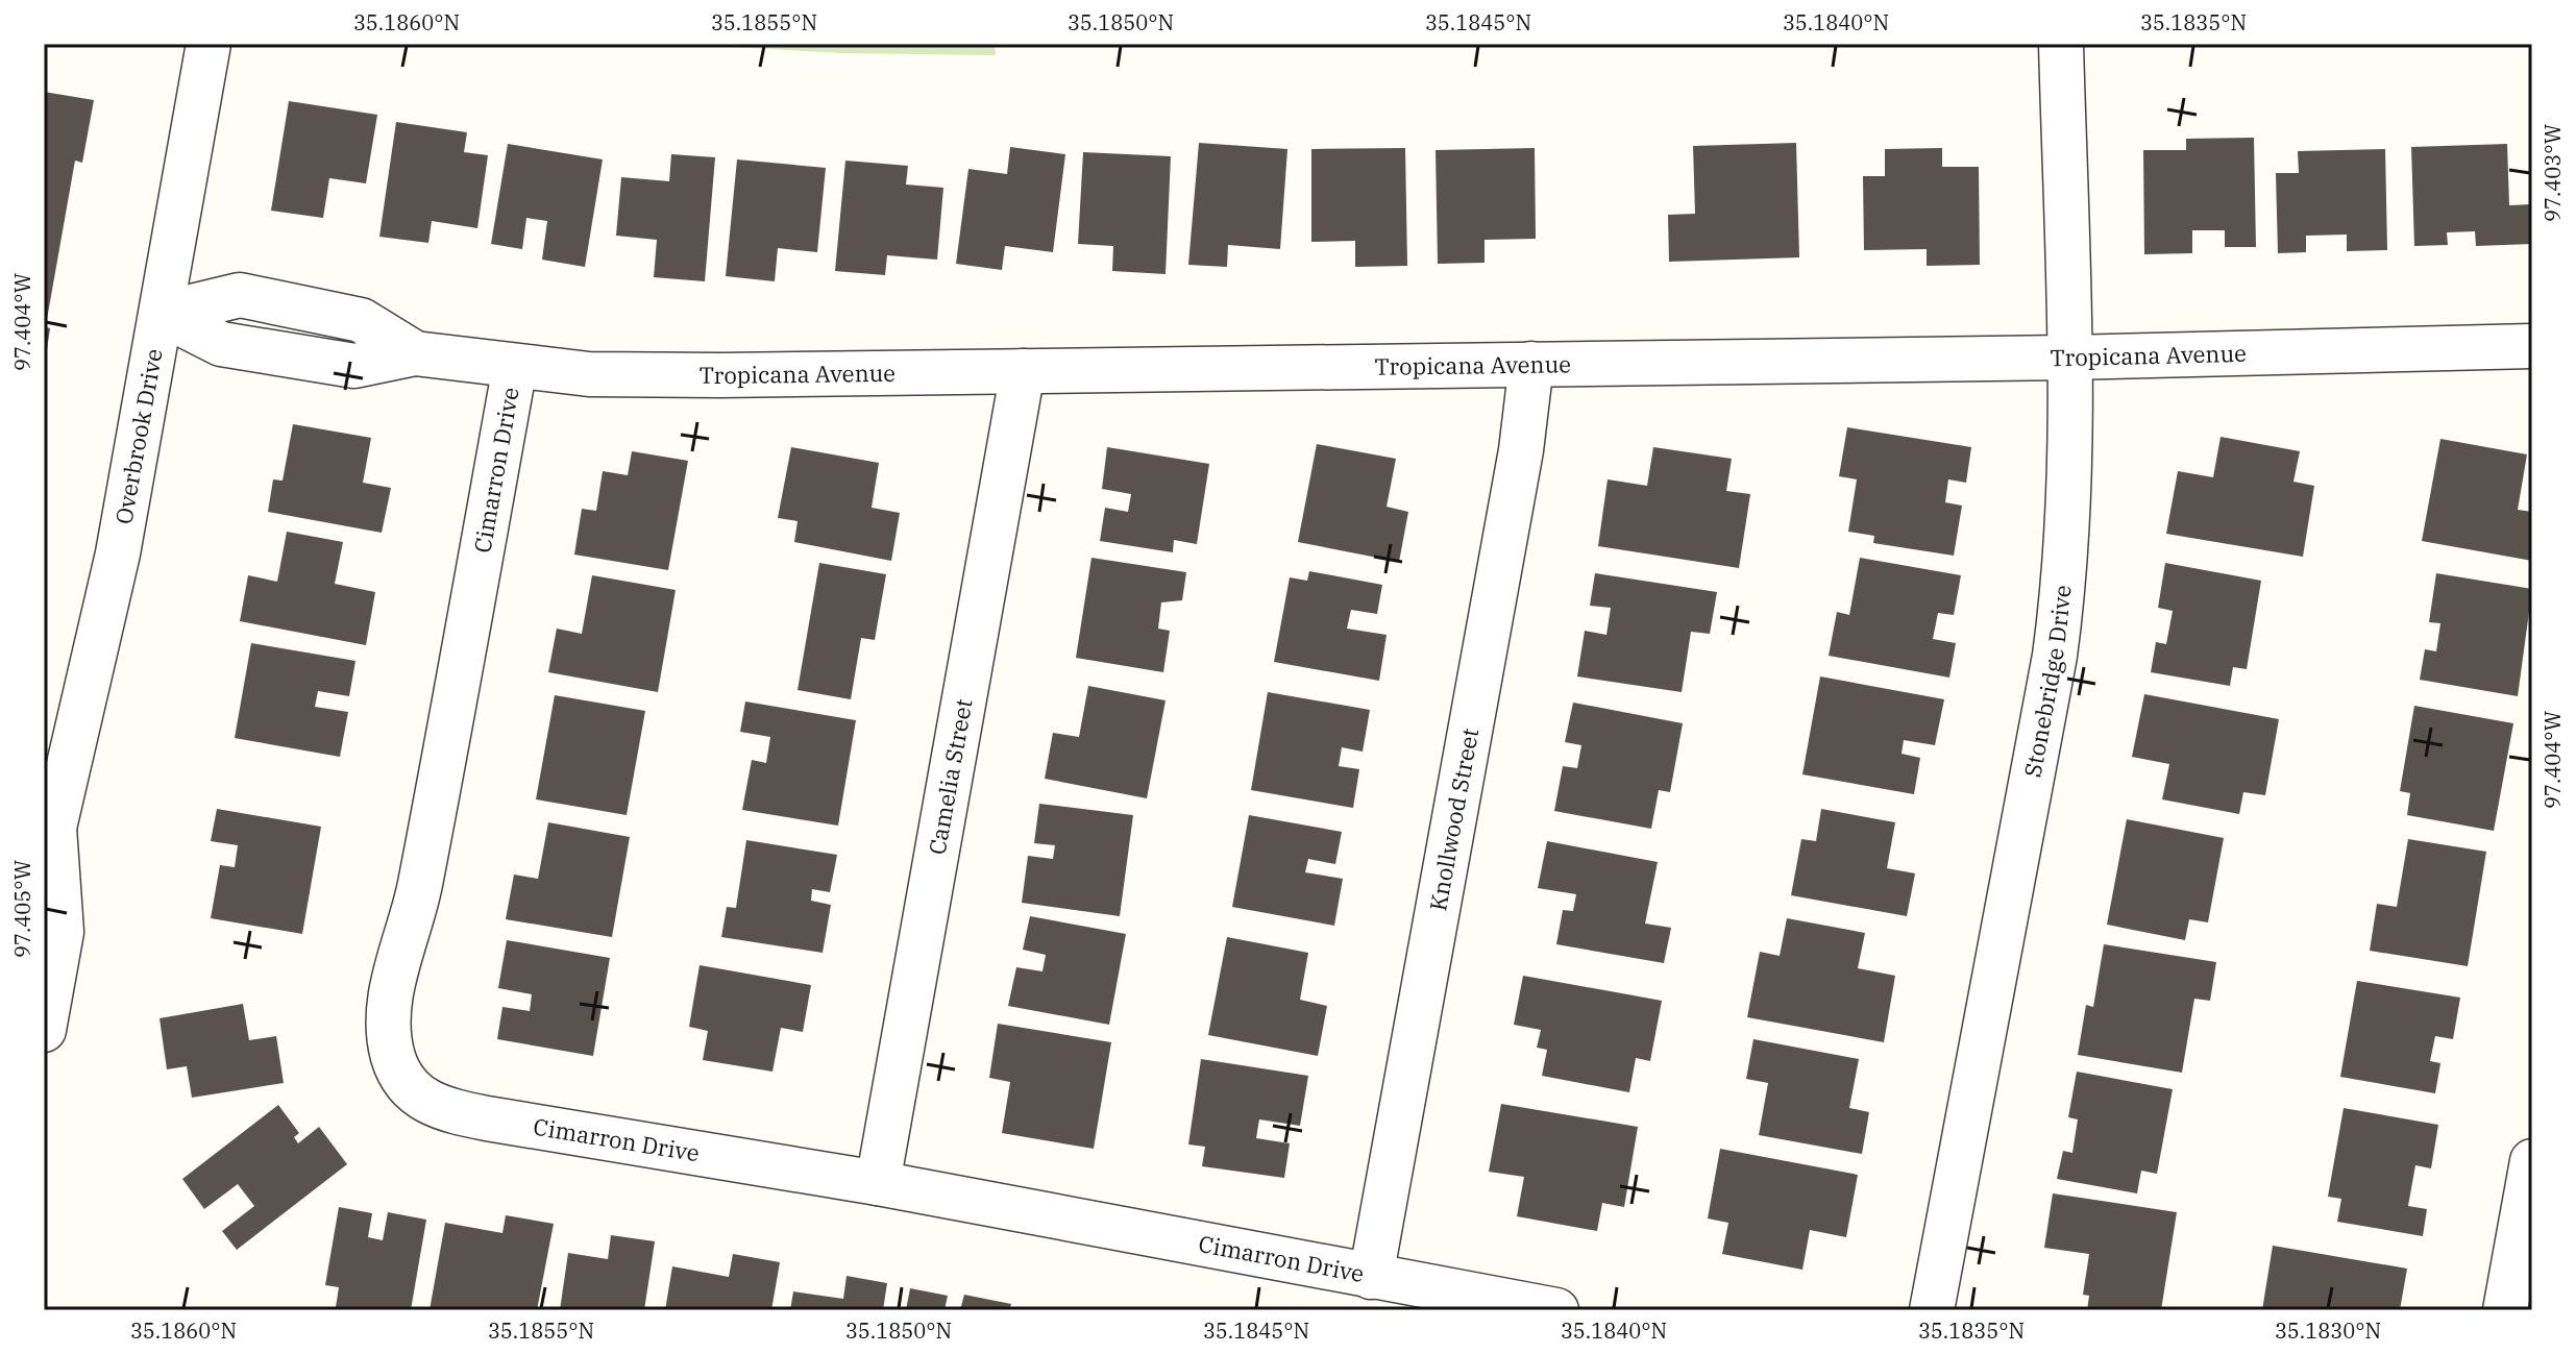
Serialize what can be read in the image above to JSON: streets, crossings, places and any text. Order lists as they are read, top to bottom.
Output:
{
  "streets": {
    "street": [
      "Tropicana Avenue",
      "Overbrook Drive",
      "Cimarron Drive",
      "Stonebridge Drive",
      "Camelia Street",
      "Knollwood Street"
    ]
  },
  "crossings": [
    ["Tropicana Avenue", "Overbrook Drive"],
    ["Tropicana Avenue", "Cimarron Drive"],
    ["Tropicana Avenue", "Stonebridge Drive"],
    ["Tropicana Avenue", "Camelia Street"],
    ["Tropicana Avenue", "Knollwood Street"],
    ["Cimarron Drive", "Camelia Street"],
    ["Cimarron Drive", "Knollwood Street"]
  ],
  "coordinates": [
    "35.1860°N",
    "35.1855°N",
    "35.1850°N",
    "35.1845°N",
    "35.1840°N",
    "35.1835°N",
    "97.403°W",
    "97.404°W",
    "97.405°W",
    "35.1830°N"
  ]
}
